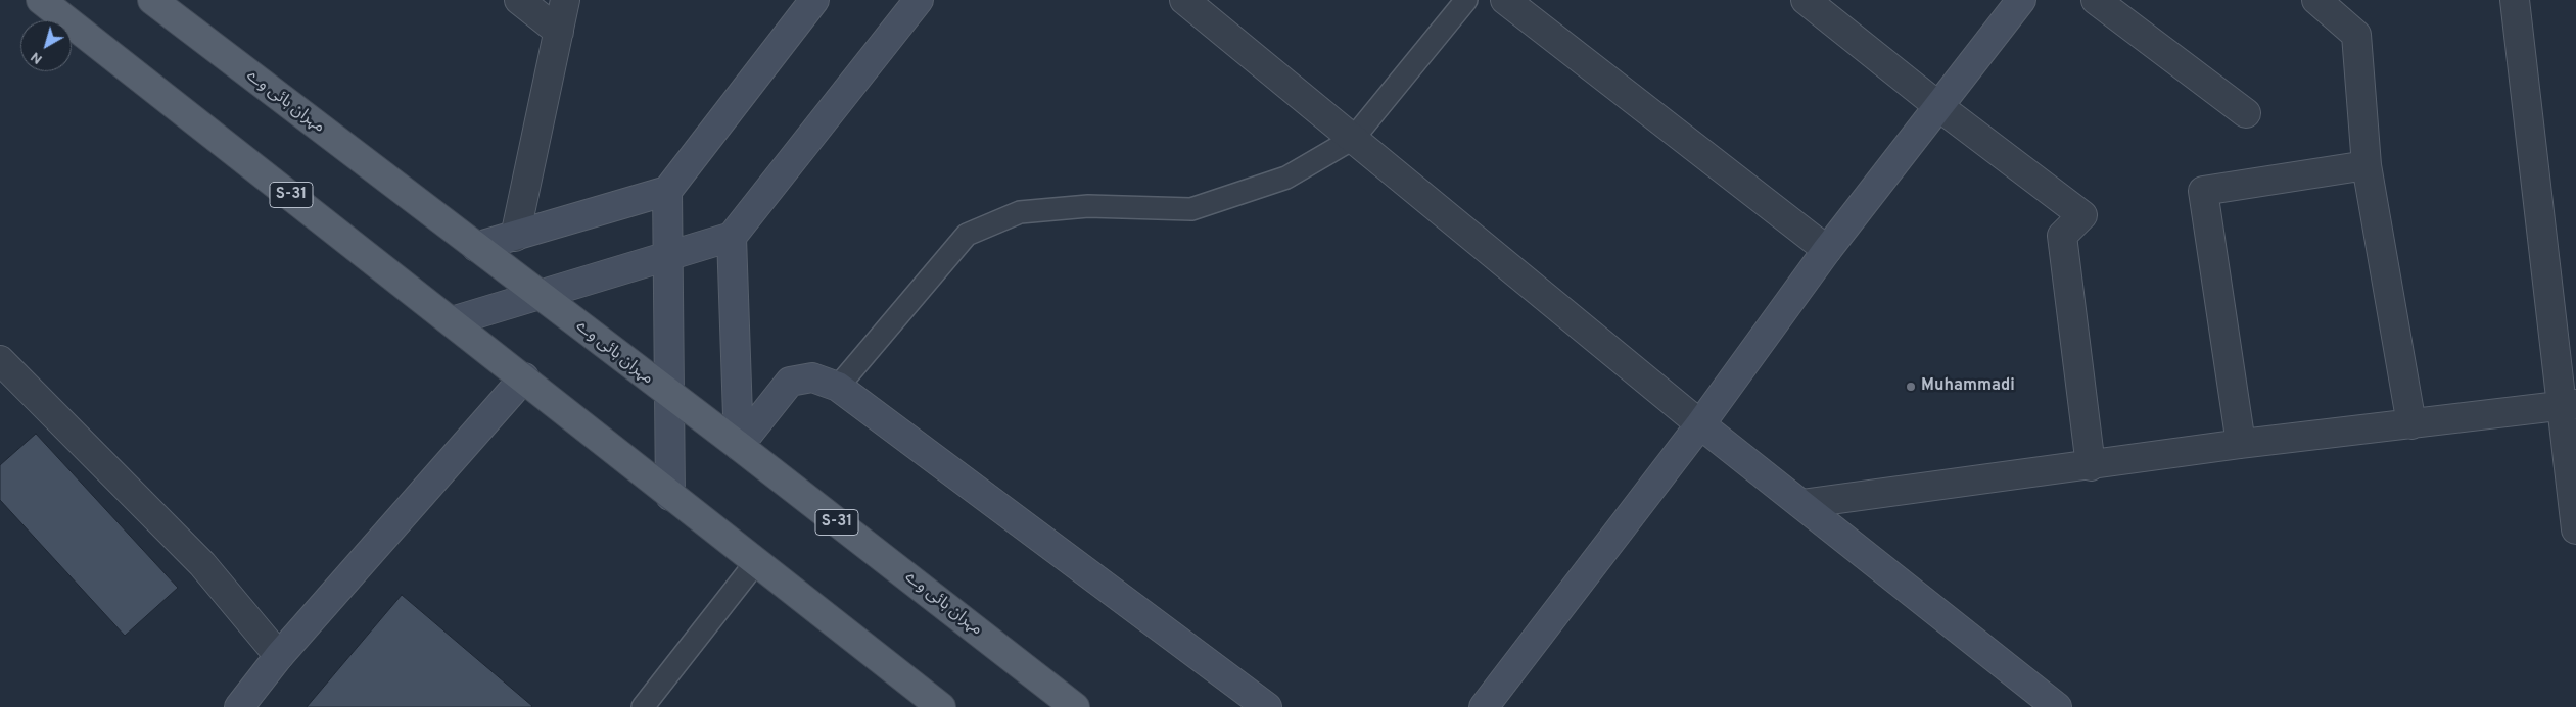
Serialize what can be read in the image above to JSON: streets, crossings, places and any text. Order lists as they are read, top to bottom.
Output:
{
  "streets": {
    "main road": ["مہران ہائی وے", "S-31"]
  },
  "places": ["Muhammadi"],
  "north": "bottom left"
}
